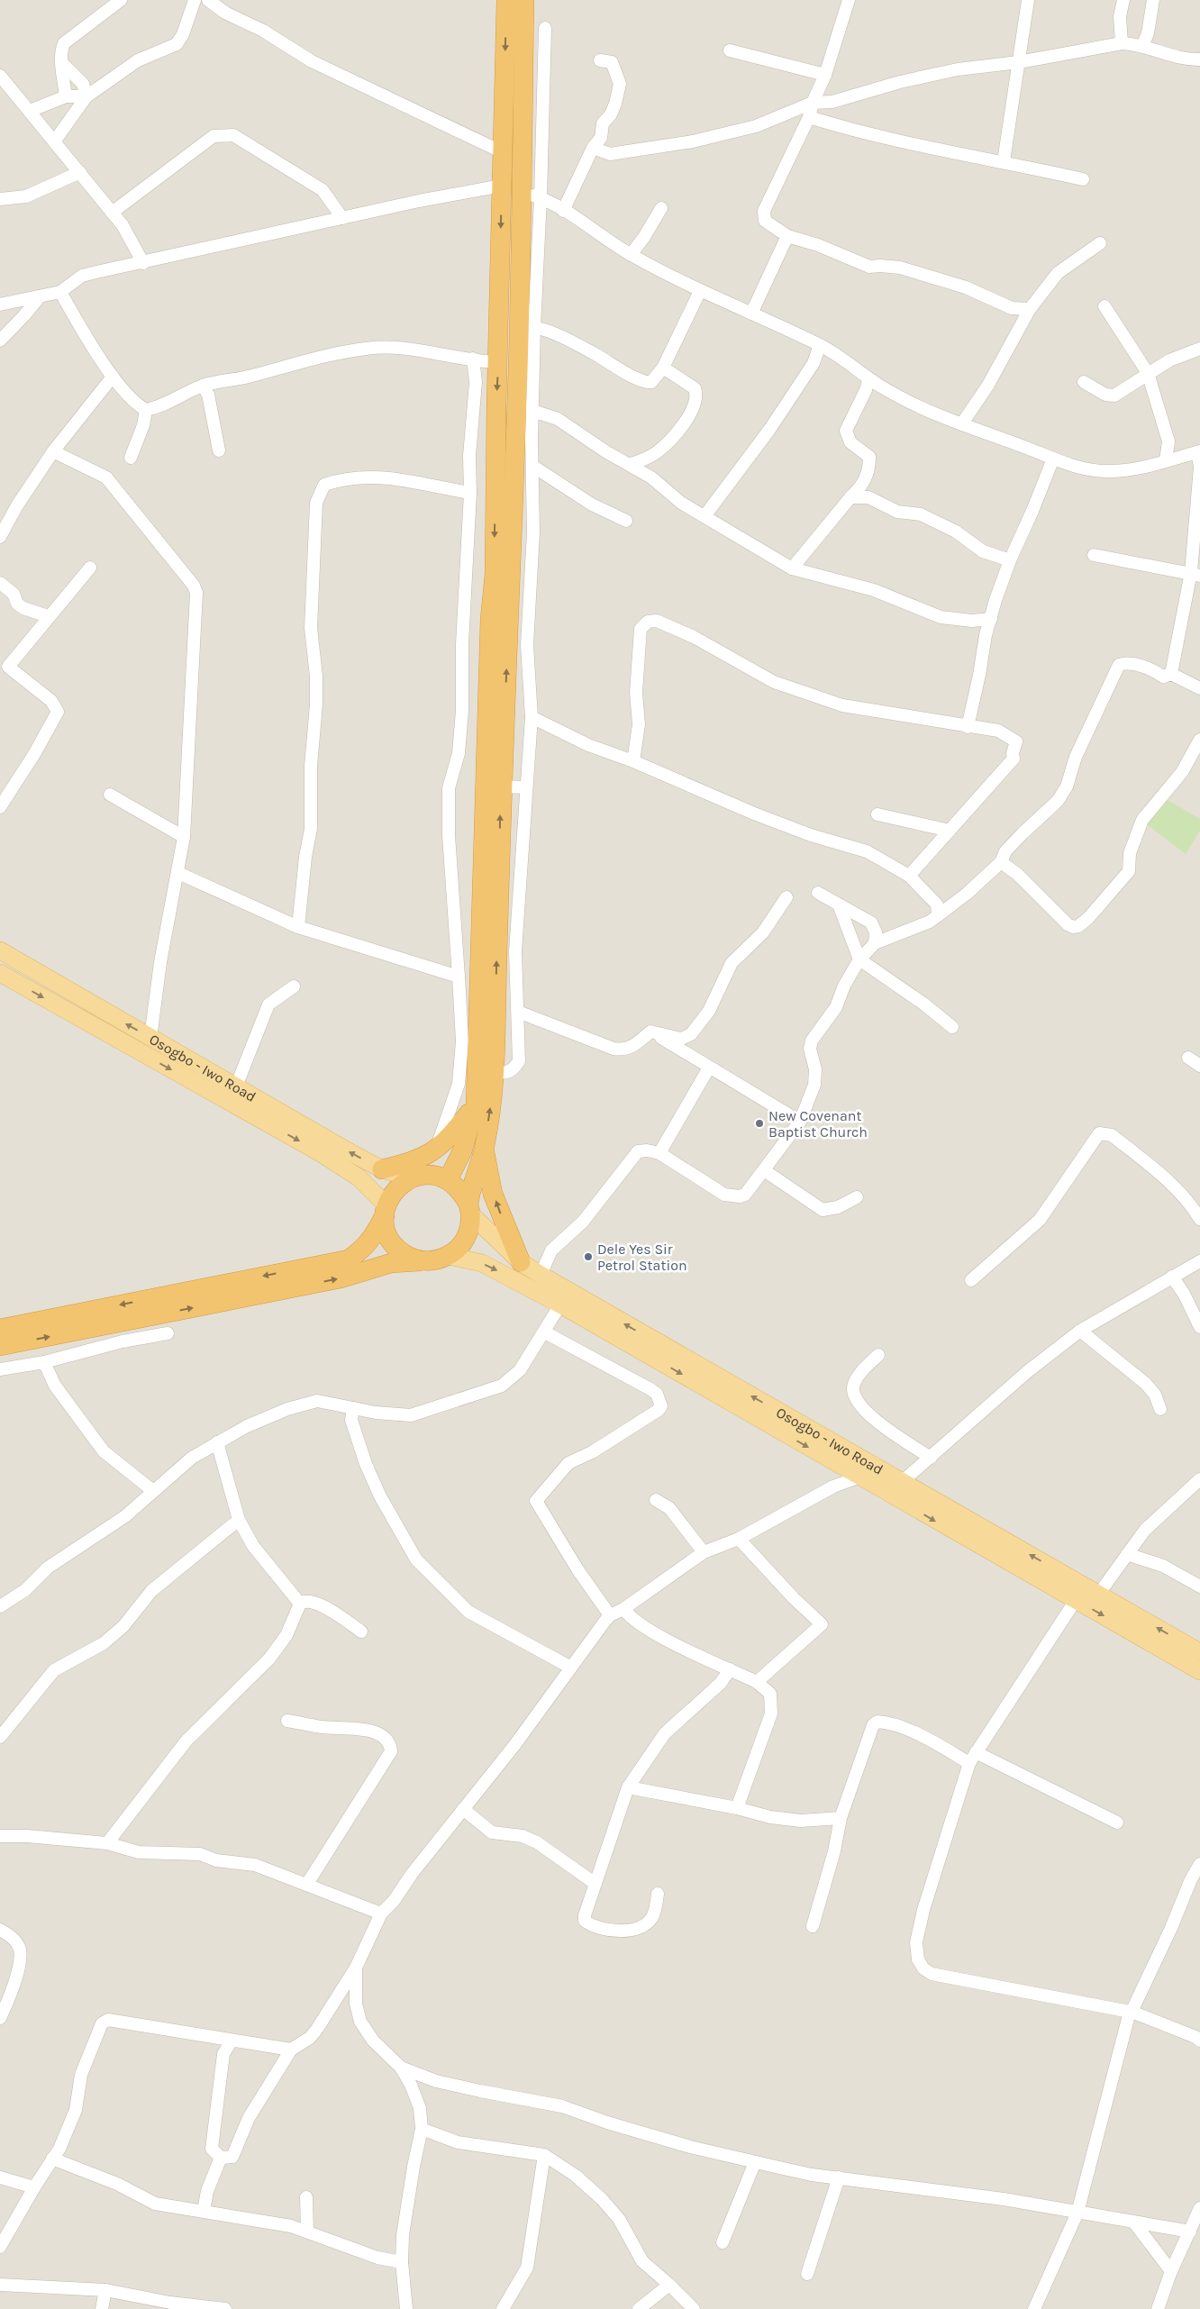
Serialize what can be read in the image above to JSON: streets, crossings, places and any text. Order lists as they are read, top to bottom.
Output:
{
  "streets": {
    "main road": ["Osogbo - Iwo Road"]
  },
  "places": ["New Covenant Baptist Church", "Dele Yes Sir Petrol Station"]
}
